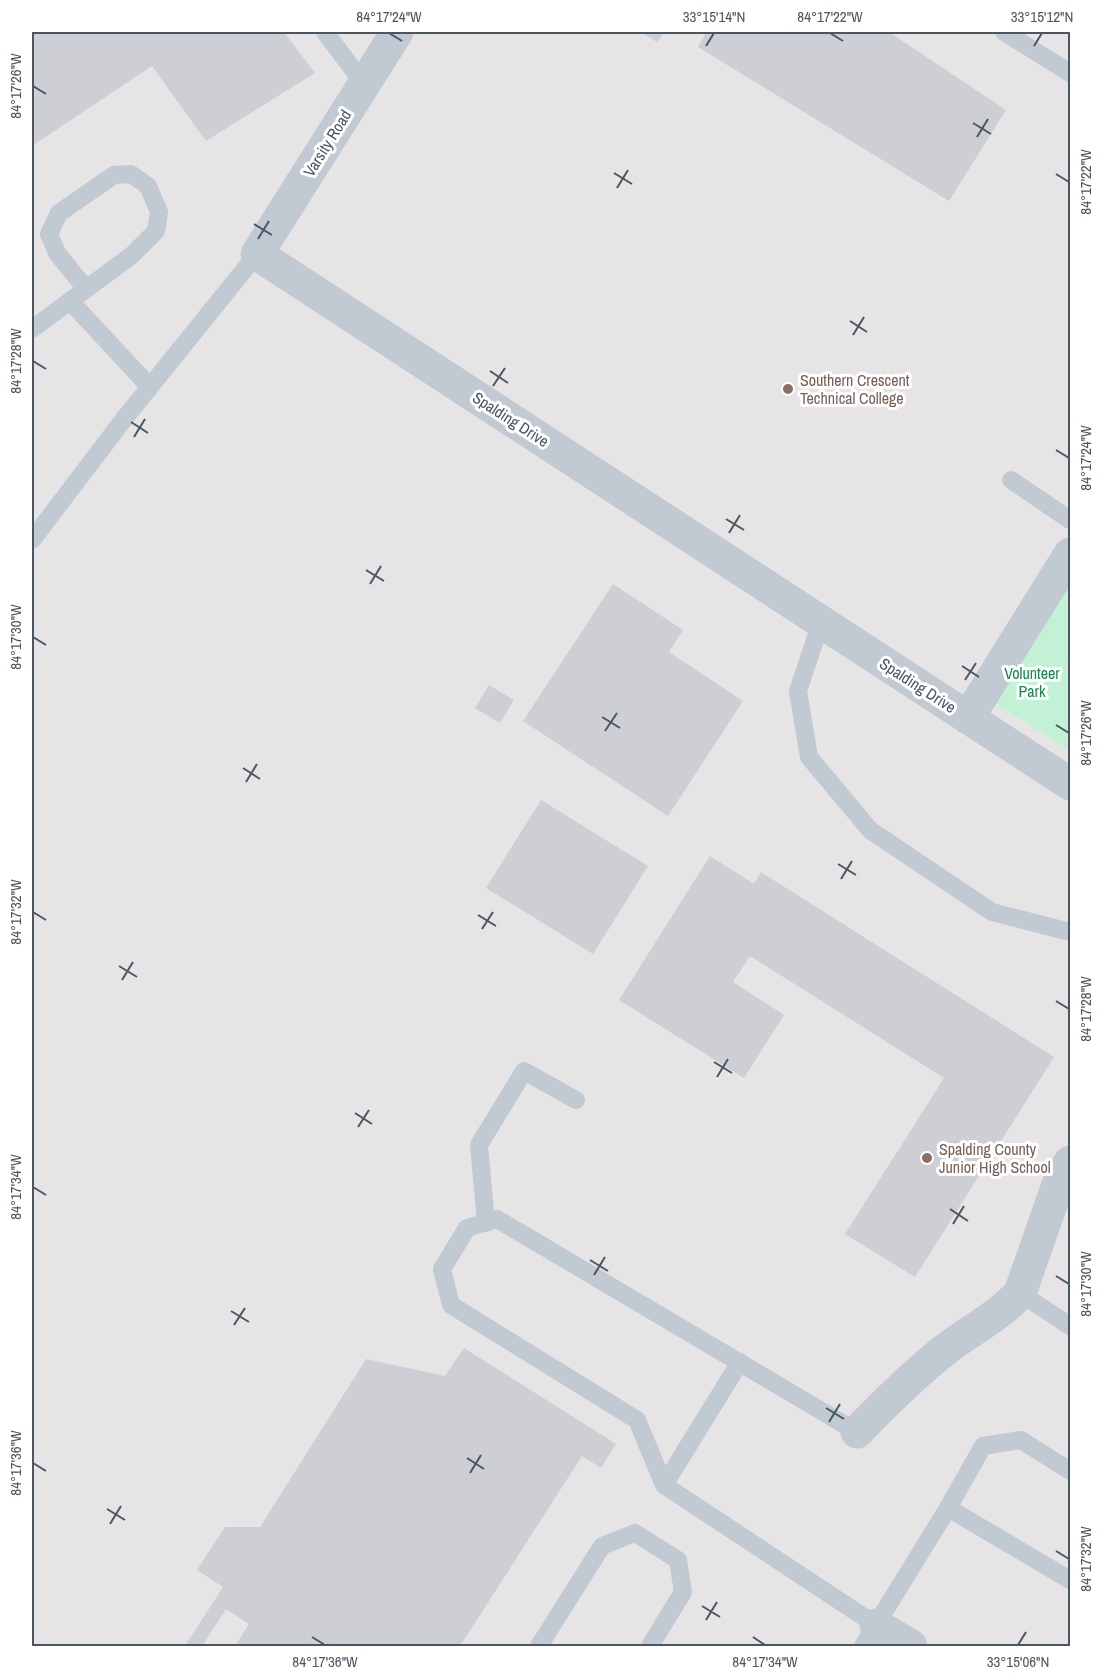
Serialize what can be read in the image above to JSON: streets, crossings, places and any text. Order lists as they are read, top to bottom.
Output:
{
  "streets": {
    "street": ["Varsity Road", "Spalding Drive"]
  },
  "crossings": [
    ["Varsity Road", "Spalding Drive"]
  ],
  "parks": ["Volunteer Park"],
  "places": ["Southern Crescent Technical College", "Spalding County Junior High School"],
  "coordinates": [
    "84°17'24\"W",
    "33°15'14\"N",
    "84°17'22\"W",
    "33°15'12\"N",
    "84°17'26\"W",
    "84°17'28\"W",
    "84°17'30\"W",
    "84°17'32\"W",
    "84°17'34\"W",
    "84°17'36\"W",
    "33°15'06\"N"
  ]
}
